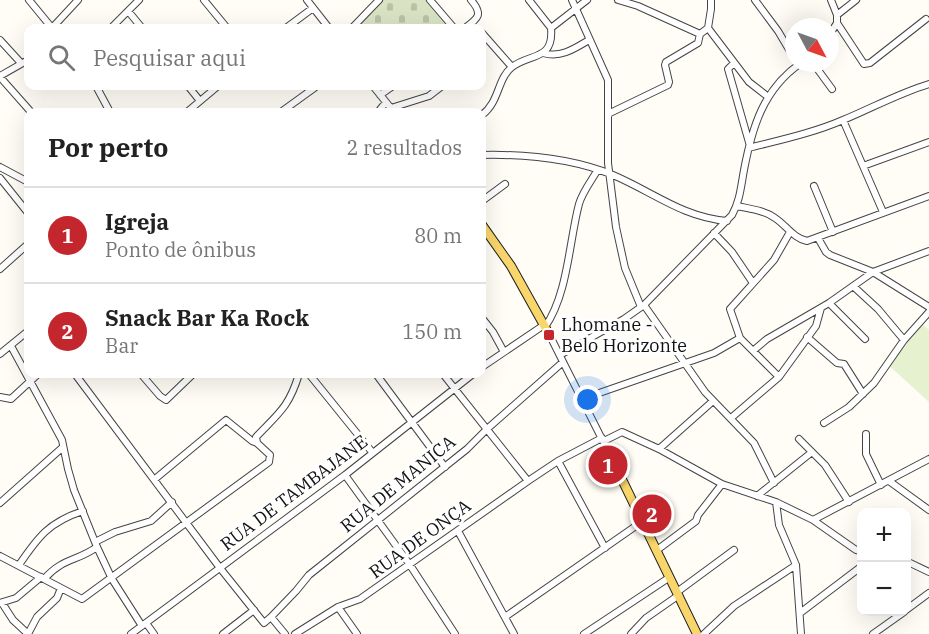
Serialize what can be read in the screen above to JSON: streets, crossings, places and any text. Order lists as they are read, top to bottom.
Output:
{
  "streets": {
    "street": ["RUA DE MANICA", "RUA DE TAMBAJANE", "RUA DE ONÇA"]
  },
  "places": {
    "transit": ["Lhomane - Belo Horizonte"]
  },
  "north": "bottom right",
  "page": {
    "search": "Pesquisar aqui",
    "heading": ["Por perto", "2 resultados"],
    "list": [
      {
        "mark": "1",
        "name": "Igreja",
        "note": "Ponto de ônibus",
        "value": "80 m"
      },
      {
        "mark": "2",
        "name": "Snack Bar Ka Rock",
        "note": "Bar",
        "value": "150 m"
      }
    ],
    "pins": ["1", "2"],
    "map_buttons": ["+", "−"]
  }
}
